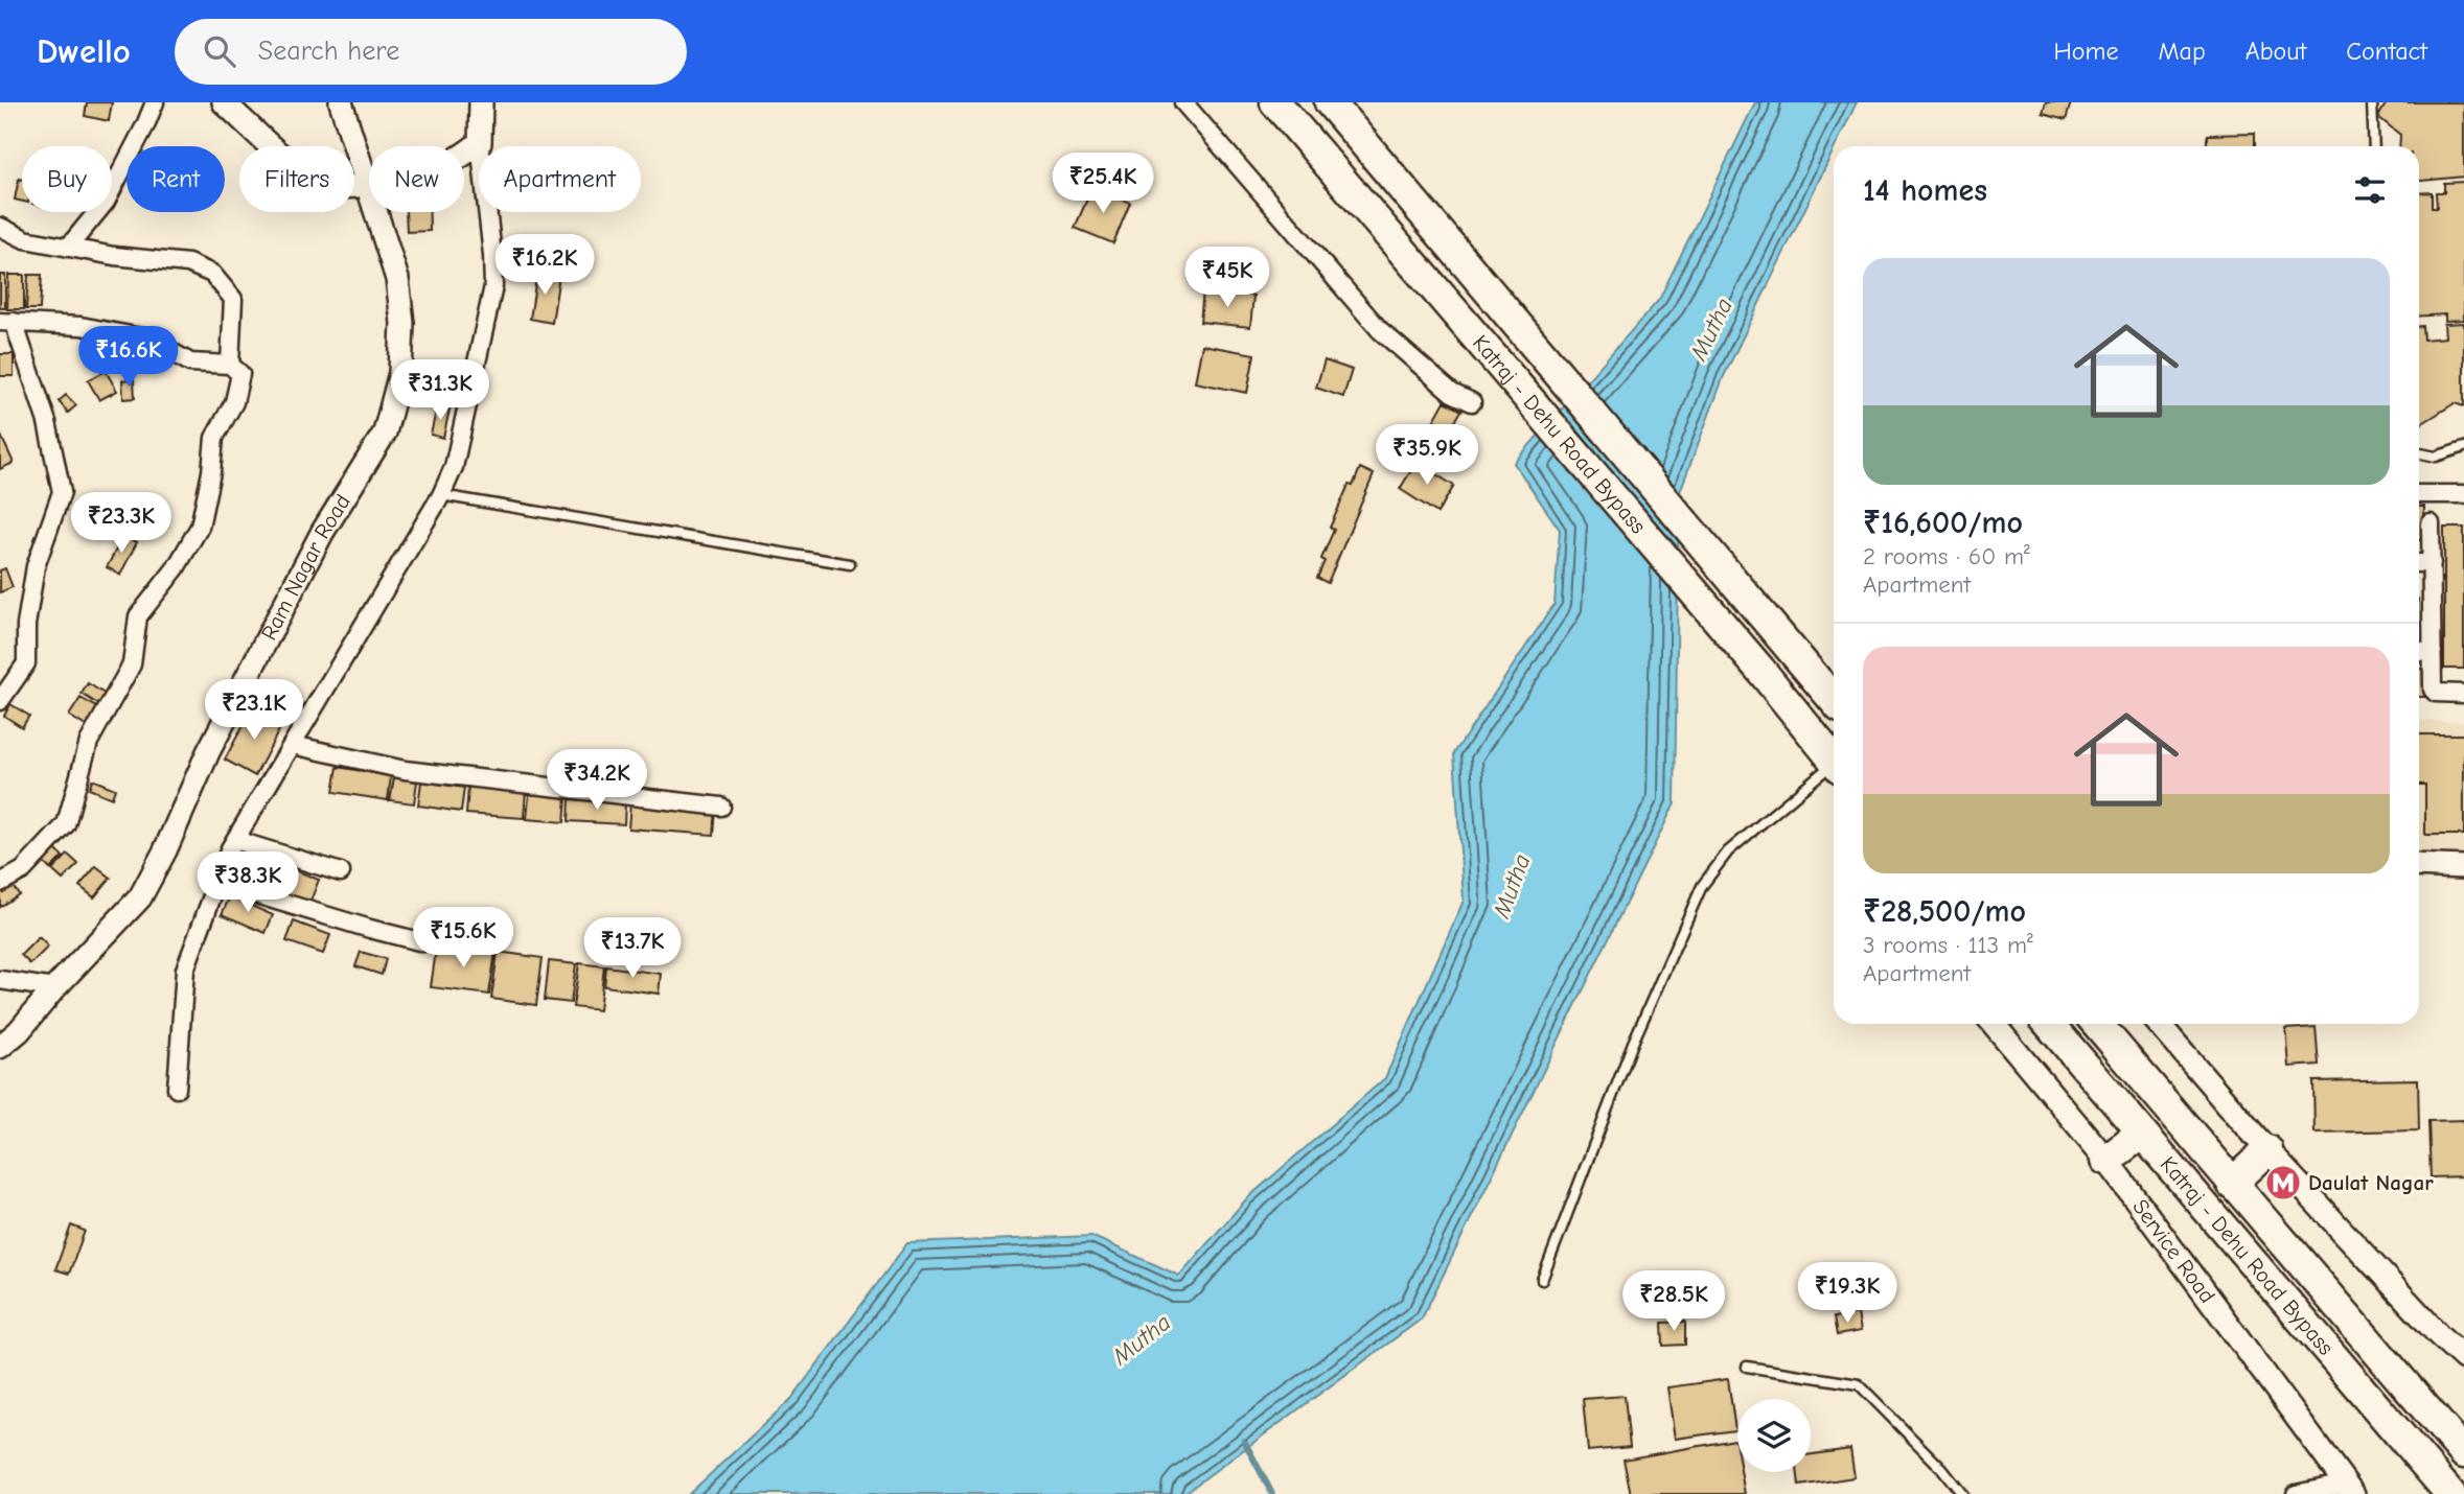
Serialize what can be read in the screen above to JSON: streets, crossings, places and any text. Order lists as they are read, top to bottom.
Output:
{
  "streets": {
    "highway": ["Katraj - Dehu Road Bypass"],
    "street": ["Ram Nagar Road", "Service Road"]
  },
  "water": ["Mutha"],
  "places": {
    "metro station": ["Daulat Nagar"]
  },
  "page": {
    "header": "Dwello",
    "search": "Search here",
    "nav": [
      "Home",
      "Map",
      "About",
      "Contact"
    ],
    "chip": [
      "Buy",
      "Rent",
      "Filters",
      "New",
      "Apartment"
    ],
    "heading": "14 homes",
    "price": [
      "₹25.4K",
      "₹16.2K",
      "₹45K",
      "₹16.6K",
      "₹31.3K",
      "₹35.9K",
      "₹23.3K",
      "₹23.1K",
      "₹34.2K",
      "₹38.3K",
      "₹15.6K",
      "₹13.7K",
      "₹19.3K",
      "₹28.5K"
    ],
    "list": [
      {
        "name": "₹16,600/mo",
        "note": "2 rooms · 60 m² · Apartment"
      },
      {
        "name": "₹28,500/mo",
        "note": "3 rooms · 113 m² · Apartment"
      }
    ]
  }
}
